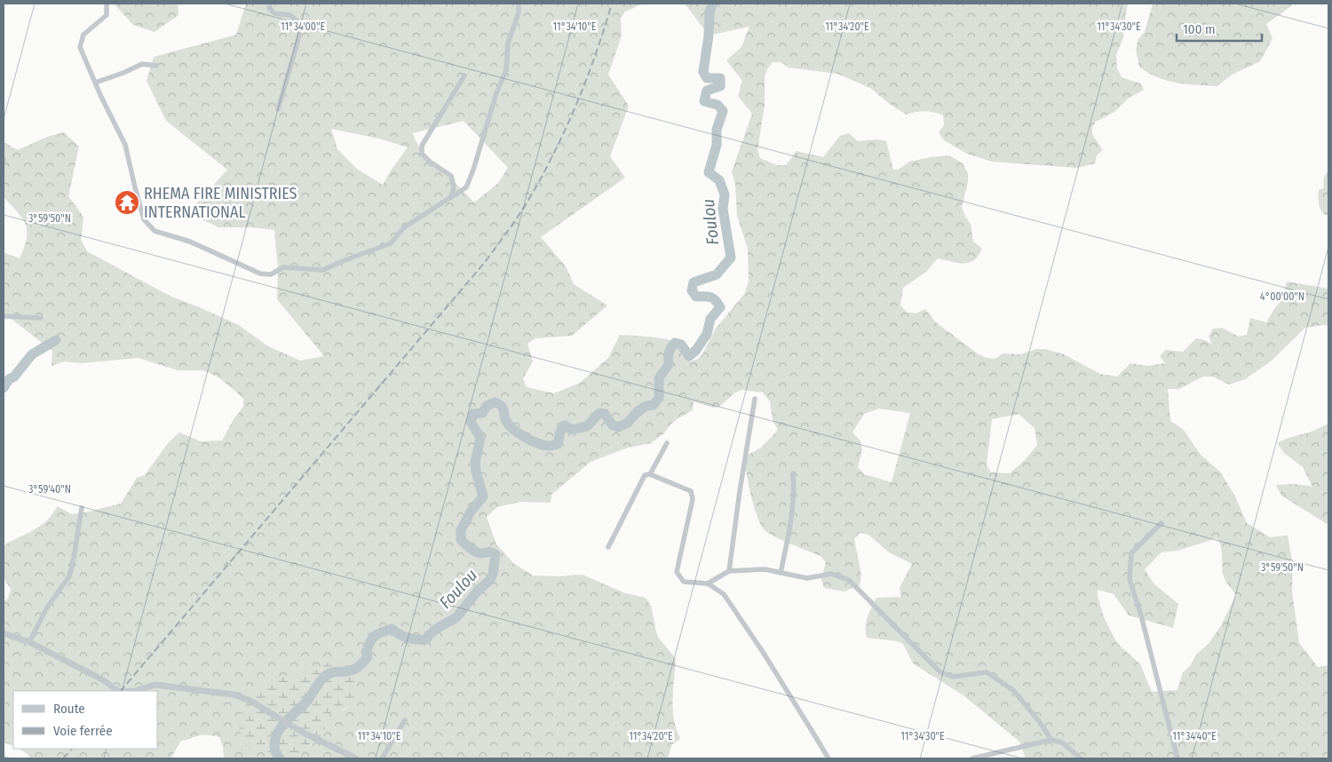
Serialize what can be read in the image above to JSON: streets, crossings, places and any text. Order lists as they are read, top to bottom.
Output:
{
  "water": ["Foulou"],
  "places": {
    "temple": ["RHEMA FIRE MINISTRIES INTERNATIONAL"]
  },
  "legend": ["Route", "Voie ferrée"],
  "scale_bar": "100 m",
  "coordinates": [
    "11°34'00\"E",
    "11°34'10\"E",
    "11°34'20\"E",
    "11°34'30\"E",
    "3°59'50\"N",
    "4°00'00\"N",
    "3°59'40\"N",
    "11°34'40\"E"
  ]
}
